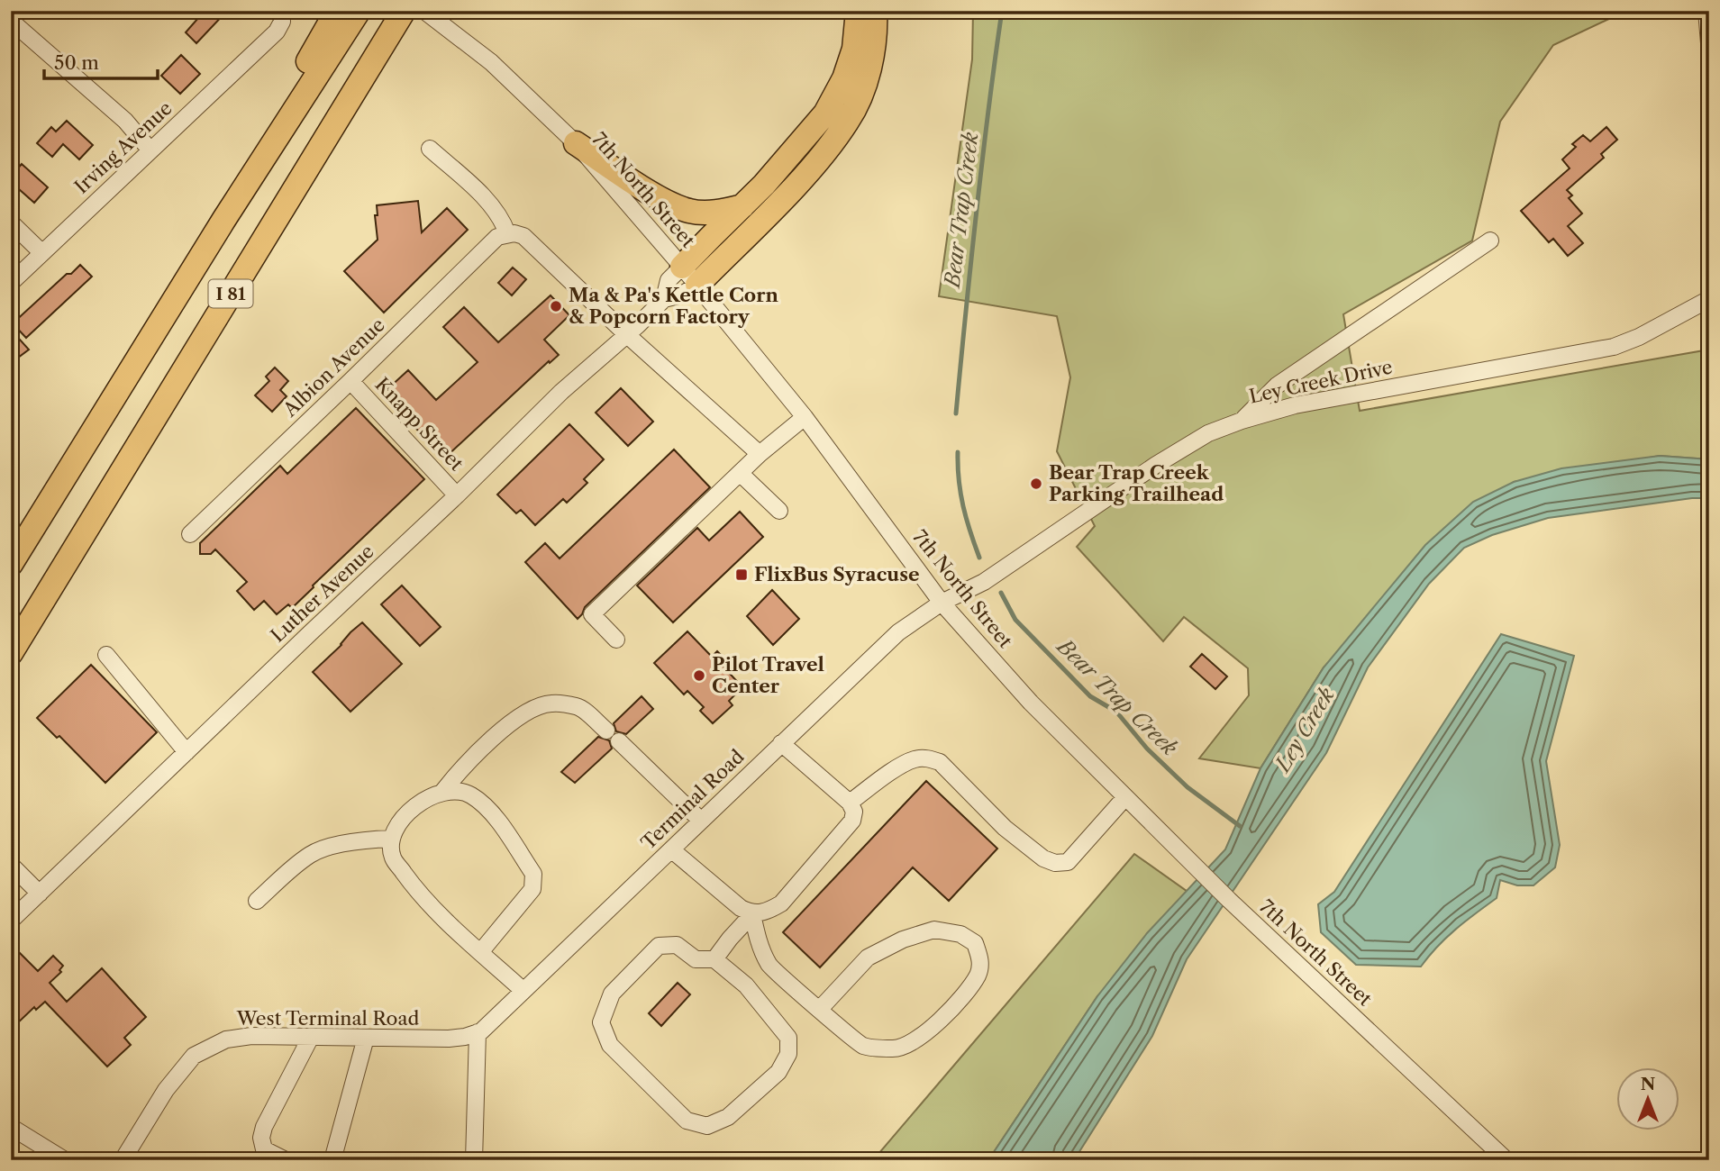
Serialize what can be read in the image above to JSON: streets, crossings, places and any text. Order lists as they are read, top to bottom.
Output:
{
  "streets": {
    "highway": ["I 81"],
    "street": [
      "Irving Avenue",
      "7th North Street",
      "Albion Avenue",
      "Ley Creek Drive",
      "Knapp Street",
      "Luther Avenue",
      "Terminal Road",
      "West Terminal Road"
    ]
  },
  "crossings": [
    ["7th North Street", "Ley Creek Drive"],
    ["7th North Street", "Luther Avenue"],
    ["7th North Street", "Terminal Road"],
    ["Albion Avenue", "Knapp Street"],
    ["Ley Creek Drive", "Terminal Road"],
    ["Knapp Street", "Luther Avenue"],
    ["Terminal Road", "West Terminal Road"]
  ],
  "water": ["Bear Trap Creek", "Ley Creek"],
  "places": {
    "other": ["Ma & Pa's Kettle Corn & Popcorn Factory", "Bear Trap Creek Parking Trailhead", "Pilot Travel Center"],
    "transit": ["FlixBus Syracuse"]
  },
  "scale_bar": "50 m",
  "north": "top"
}
